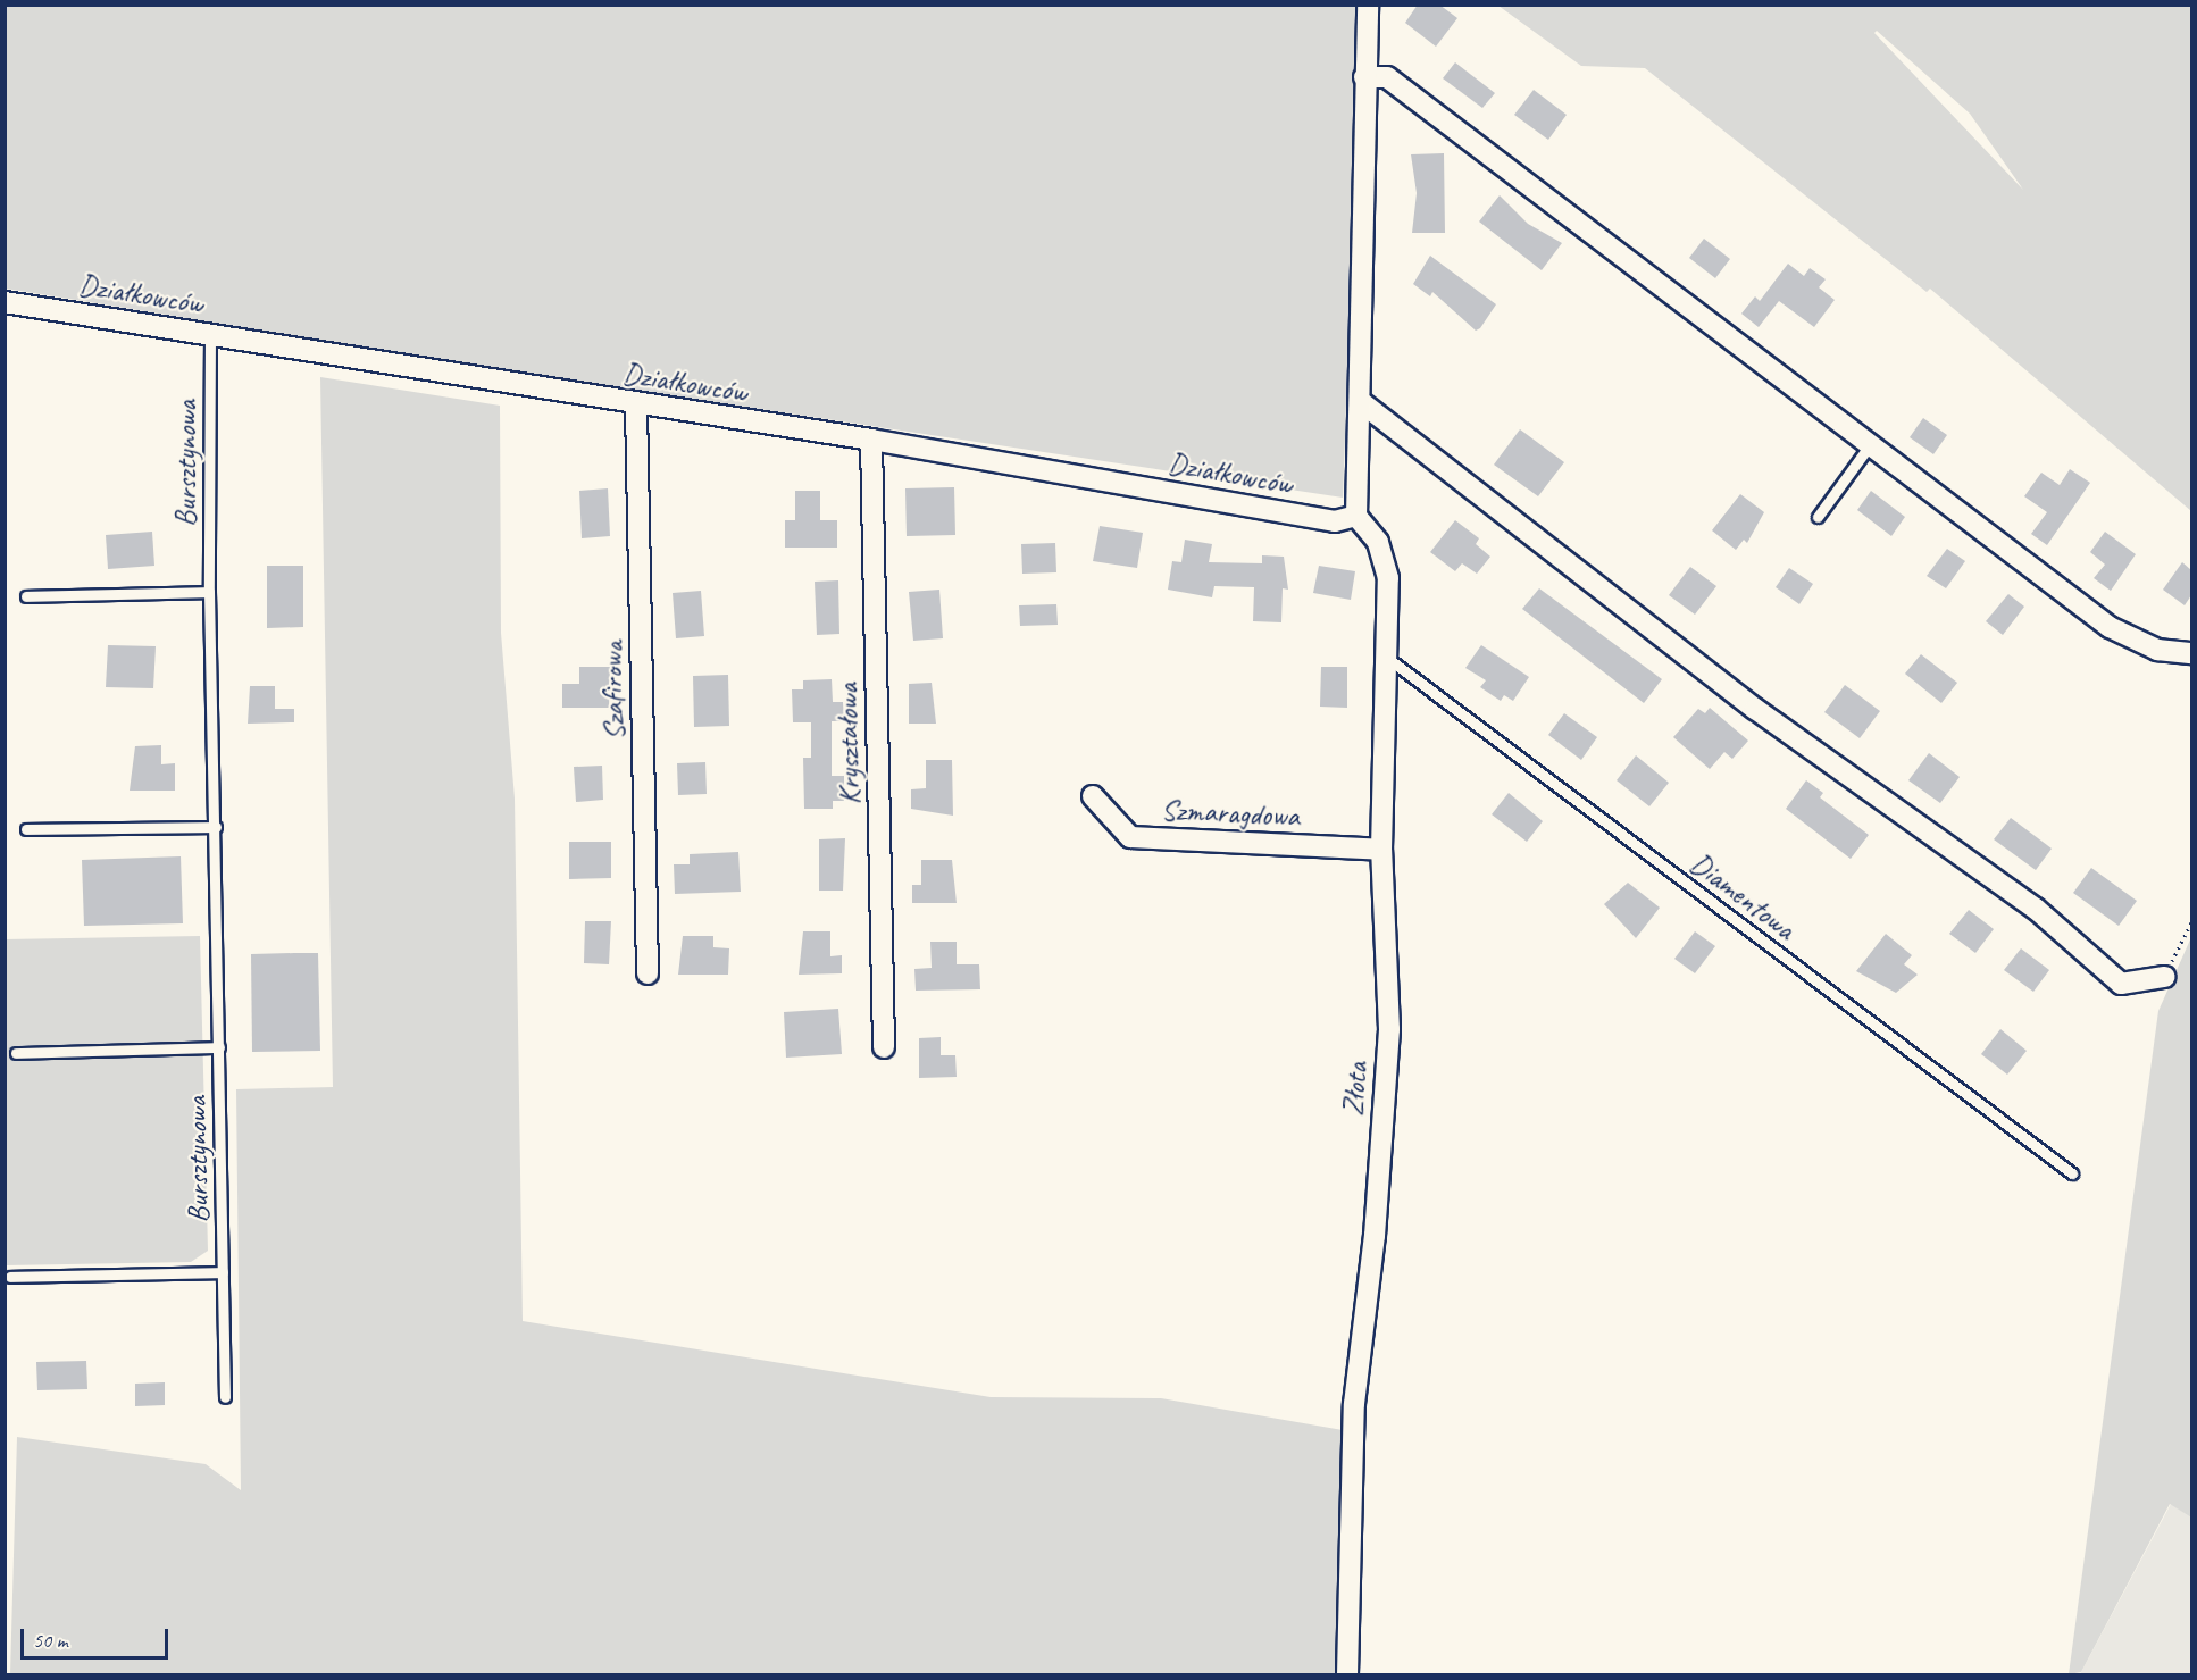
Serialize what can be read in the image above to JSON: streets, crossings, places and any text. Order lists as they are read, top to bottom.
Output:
{
  "streets": {
    "street": [
      "Działkowców",
      "Szafirowa",
      "Kryształowa",
      "Szmaragdowa",
      "Złota"
    ],
    "lane": ["Bursztynowa", "Diamentowa"]
  },
  "crossings": [
    ["Działkowców", "Bursztynowa"],
    ["Działkowców", "Szafirowa"],
    ["Działkowców", "Kryształowa"],
    ["Działkowców", "Złota"],
    ["Szmaragdowa", "Złota"],
    ["Diamentowa", "Złota"]
  ],
  "scale_bar": "50 m"
}
